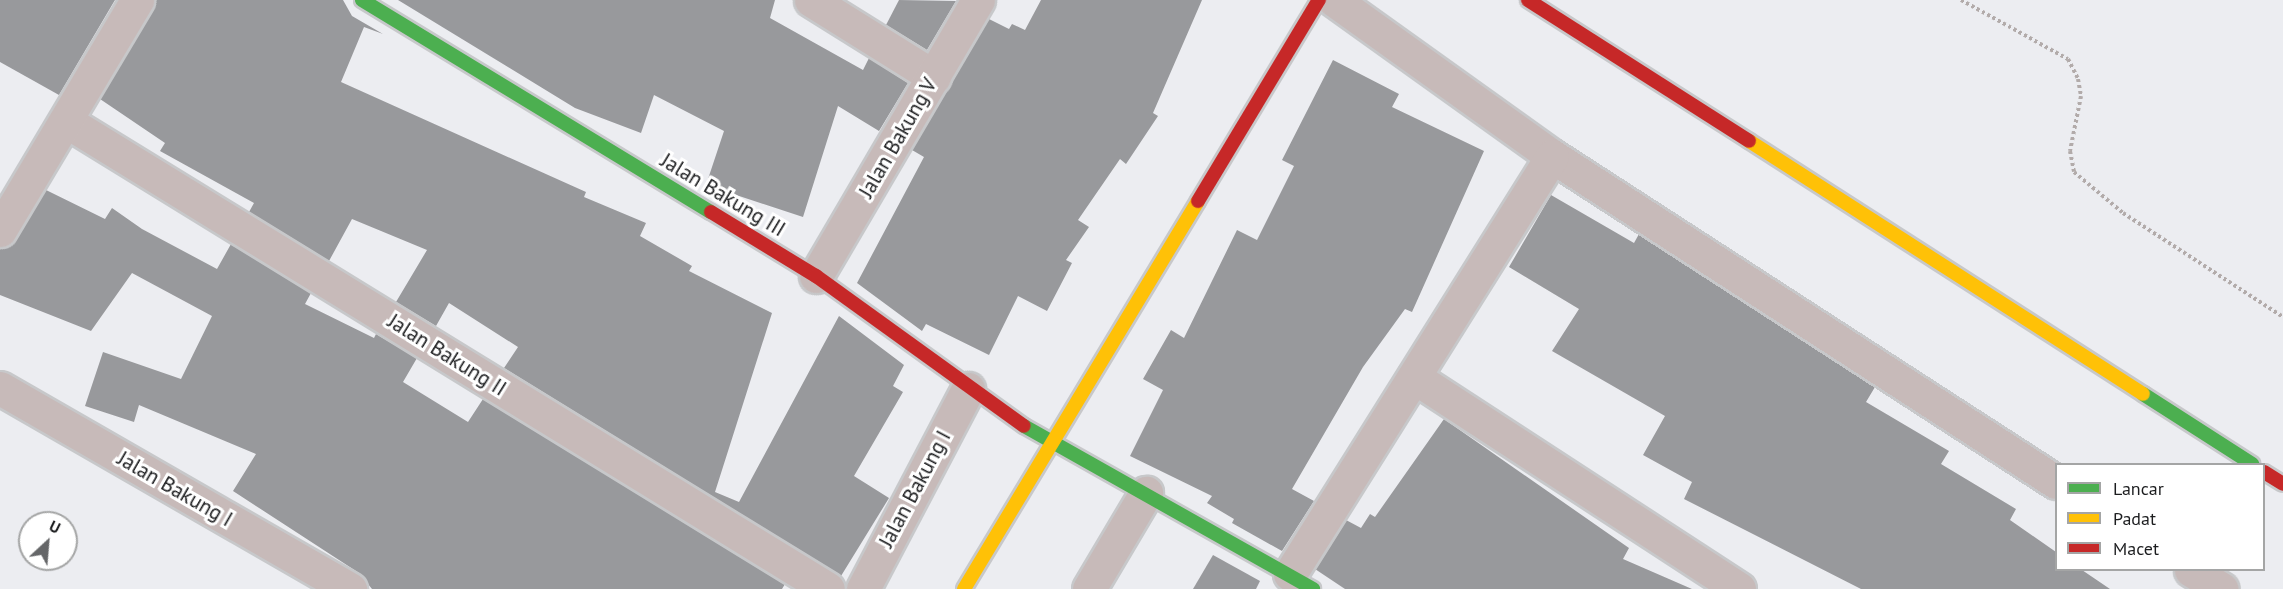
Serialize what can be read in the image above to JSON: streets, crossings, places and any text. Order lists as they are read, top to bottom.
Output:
{
  "streets": {
    "street": [
      "Jalan Bakung V",
      "Jalan Bakung III",
      "Jalan Bakung II",
      "Jalan Bakung I"
    ]
  },
  "crossings": [
    ["Jalan Bakung V", "Jalan Bakung III"],
    ["Jalan Bakung III", "Jalan Bakung I"]
  ],
  "legend": ["Lancar", "Padat", "Macet"],
  "north": "top right"
}
